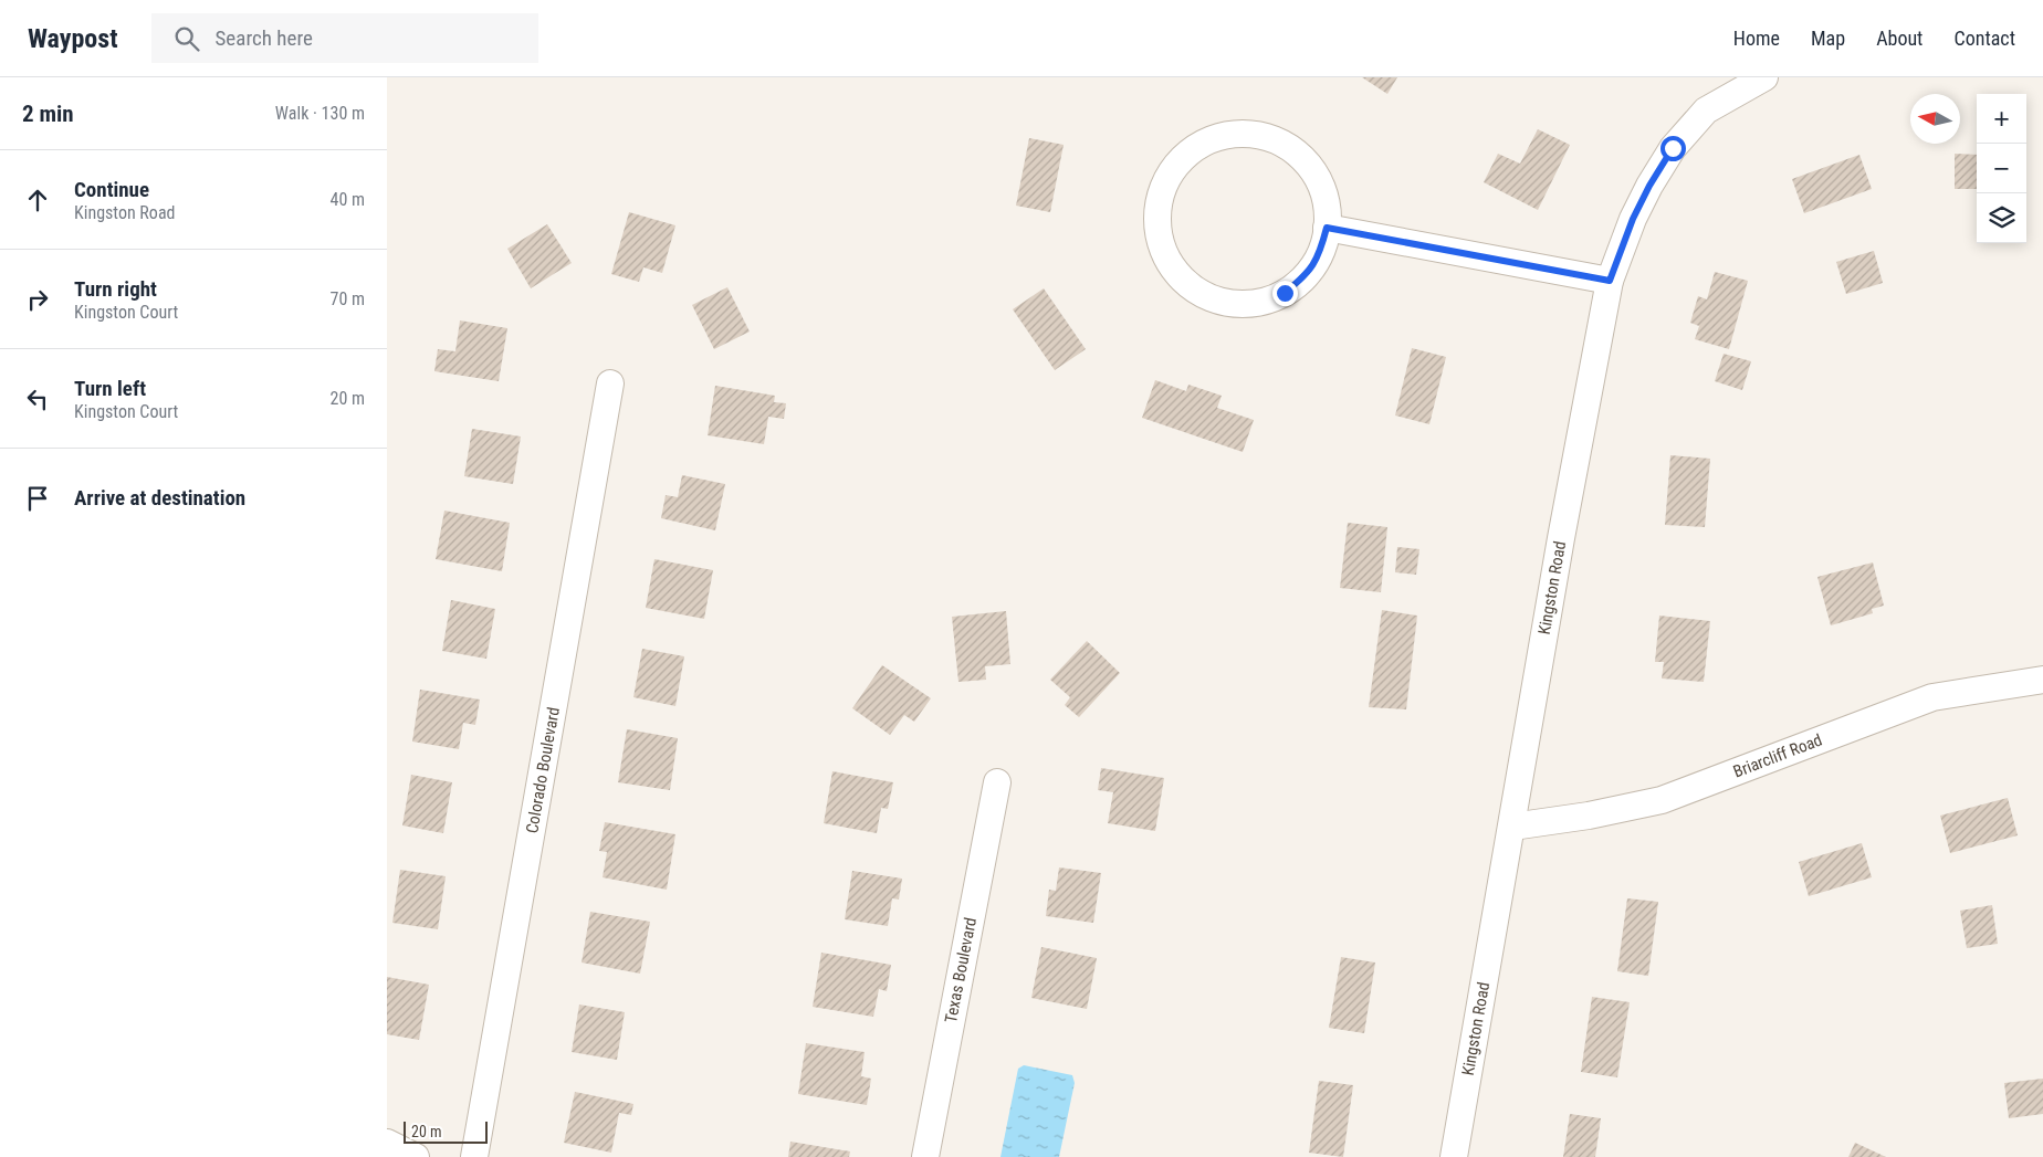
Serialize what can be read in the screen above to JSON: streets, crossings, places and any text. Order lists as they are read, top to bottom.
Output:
{
  "streets": {
    "street": [
      "Kingston Road",
      "Briarcliff Road",
      "Colorado Boulevard",
      "Texas Boulevard"
    ]
  },
  "crossings": [
    ["Kingston Road", "Briarcliff Road"]
  ],
  "scale_bar": "20 m",
  "north": "left",
  "page": {
    "header": "Waypost",
    "search": "Search here",
    "nav": [
      "Home",
      "Map",
      "About",
      "Contact"
    ],
    "heading": ["2 min", "Walk · 130 m"],
    "map_buttons": ["+", "−"],
    "list": [
      ["Continue", "Kingston Road", "40 m"],
      ["Turn right", "Kingston Court", "70 m"],
      ["Turn left", "Kingston Court", "20 m"],
      "Arrive at destination"
    ],
    "scale": "20 m"
  }
}
